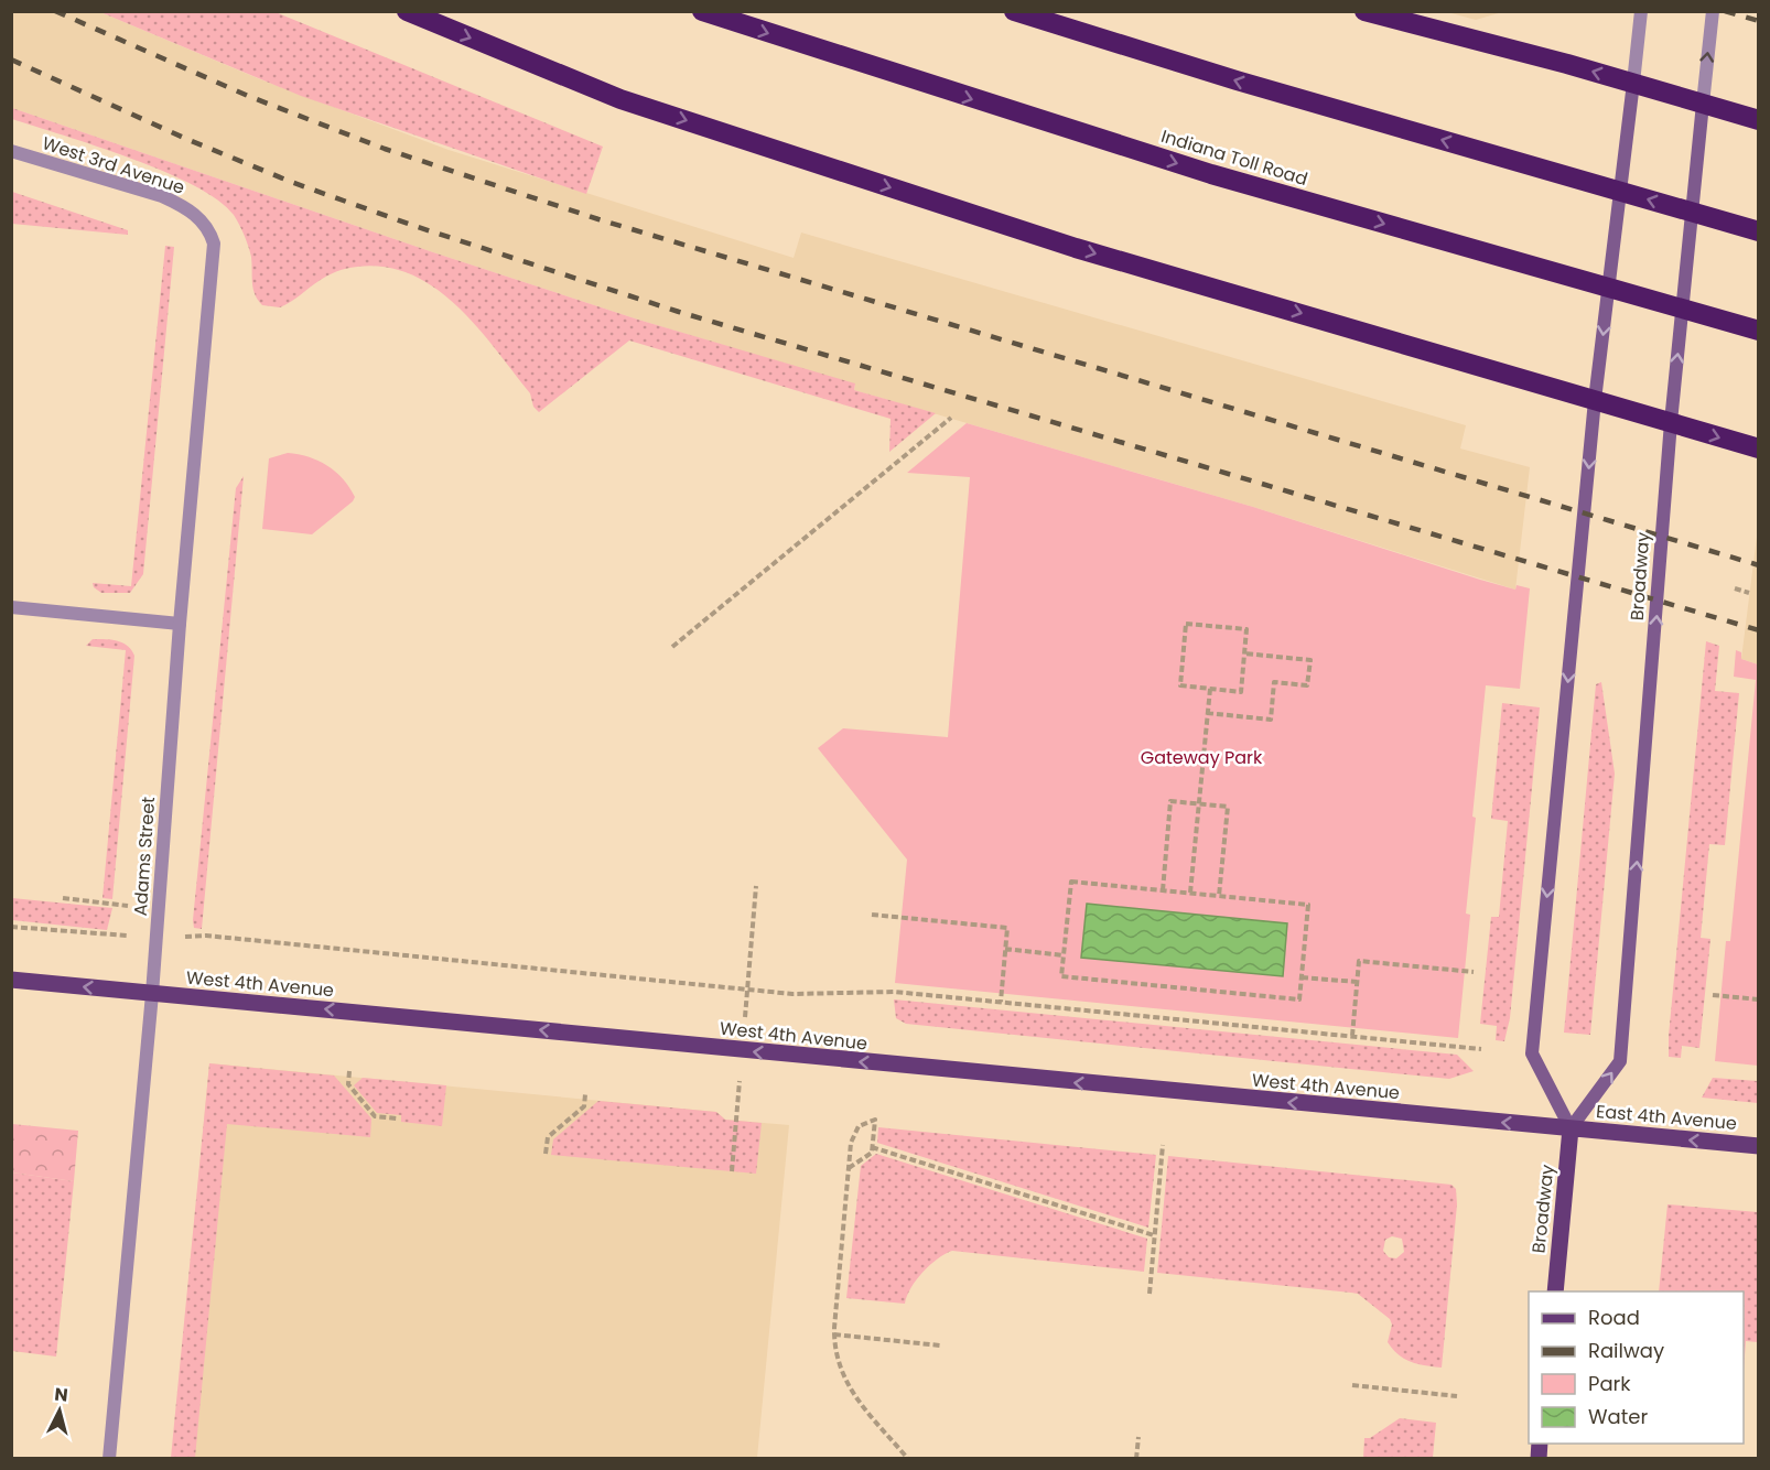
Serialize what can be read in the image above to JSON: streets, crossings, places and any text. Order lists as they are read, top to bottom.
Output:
{
  "streets": {
    "highway": ["Indiana Toll Road"],
    "main road": ["Broadway", "West 4th Avenue", "East 4th Avenue"],
    "street": ["West 3rd Avenue", "Adams Street"]
  },
  "crossings": [
    ["West 3rd Avenue", "Adams Street"],
    ["Broadway", "West 4th Avenue"],
    ["Broadway", "East 4th Avenue"],
    ["Adams Street", "West 4th Avenue"],
    ["West 4th Avenue", "East 4th Avenue"]
  ],
  "one_way": ["Broadway", "West 4th Avenue", "East 4th Avenue"],
  "parks": ["Gateway Park"],
  "legend": [
    "Road",
    "Railway",
    "Park",
    "Water"
  ],
  "north": "top"
}
